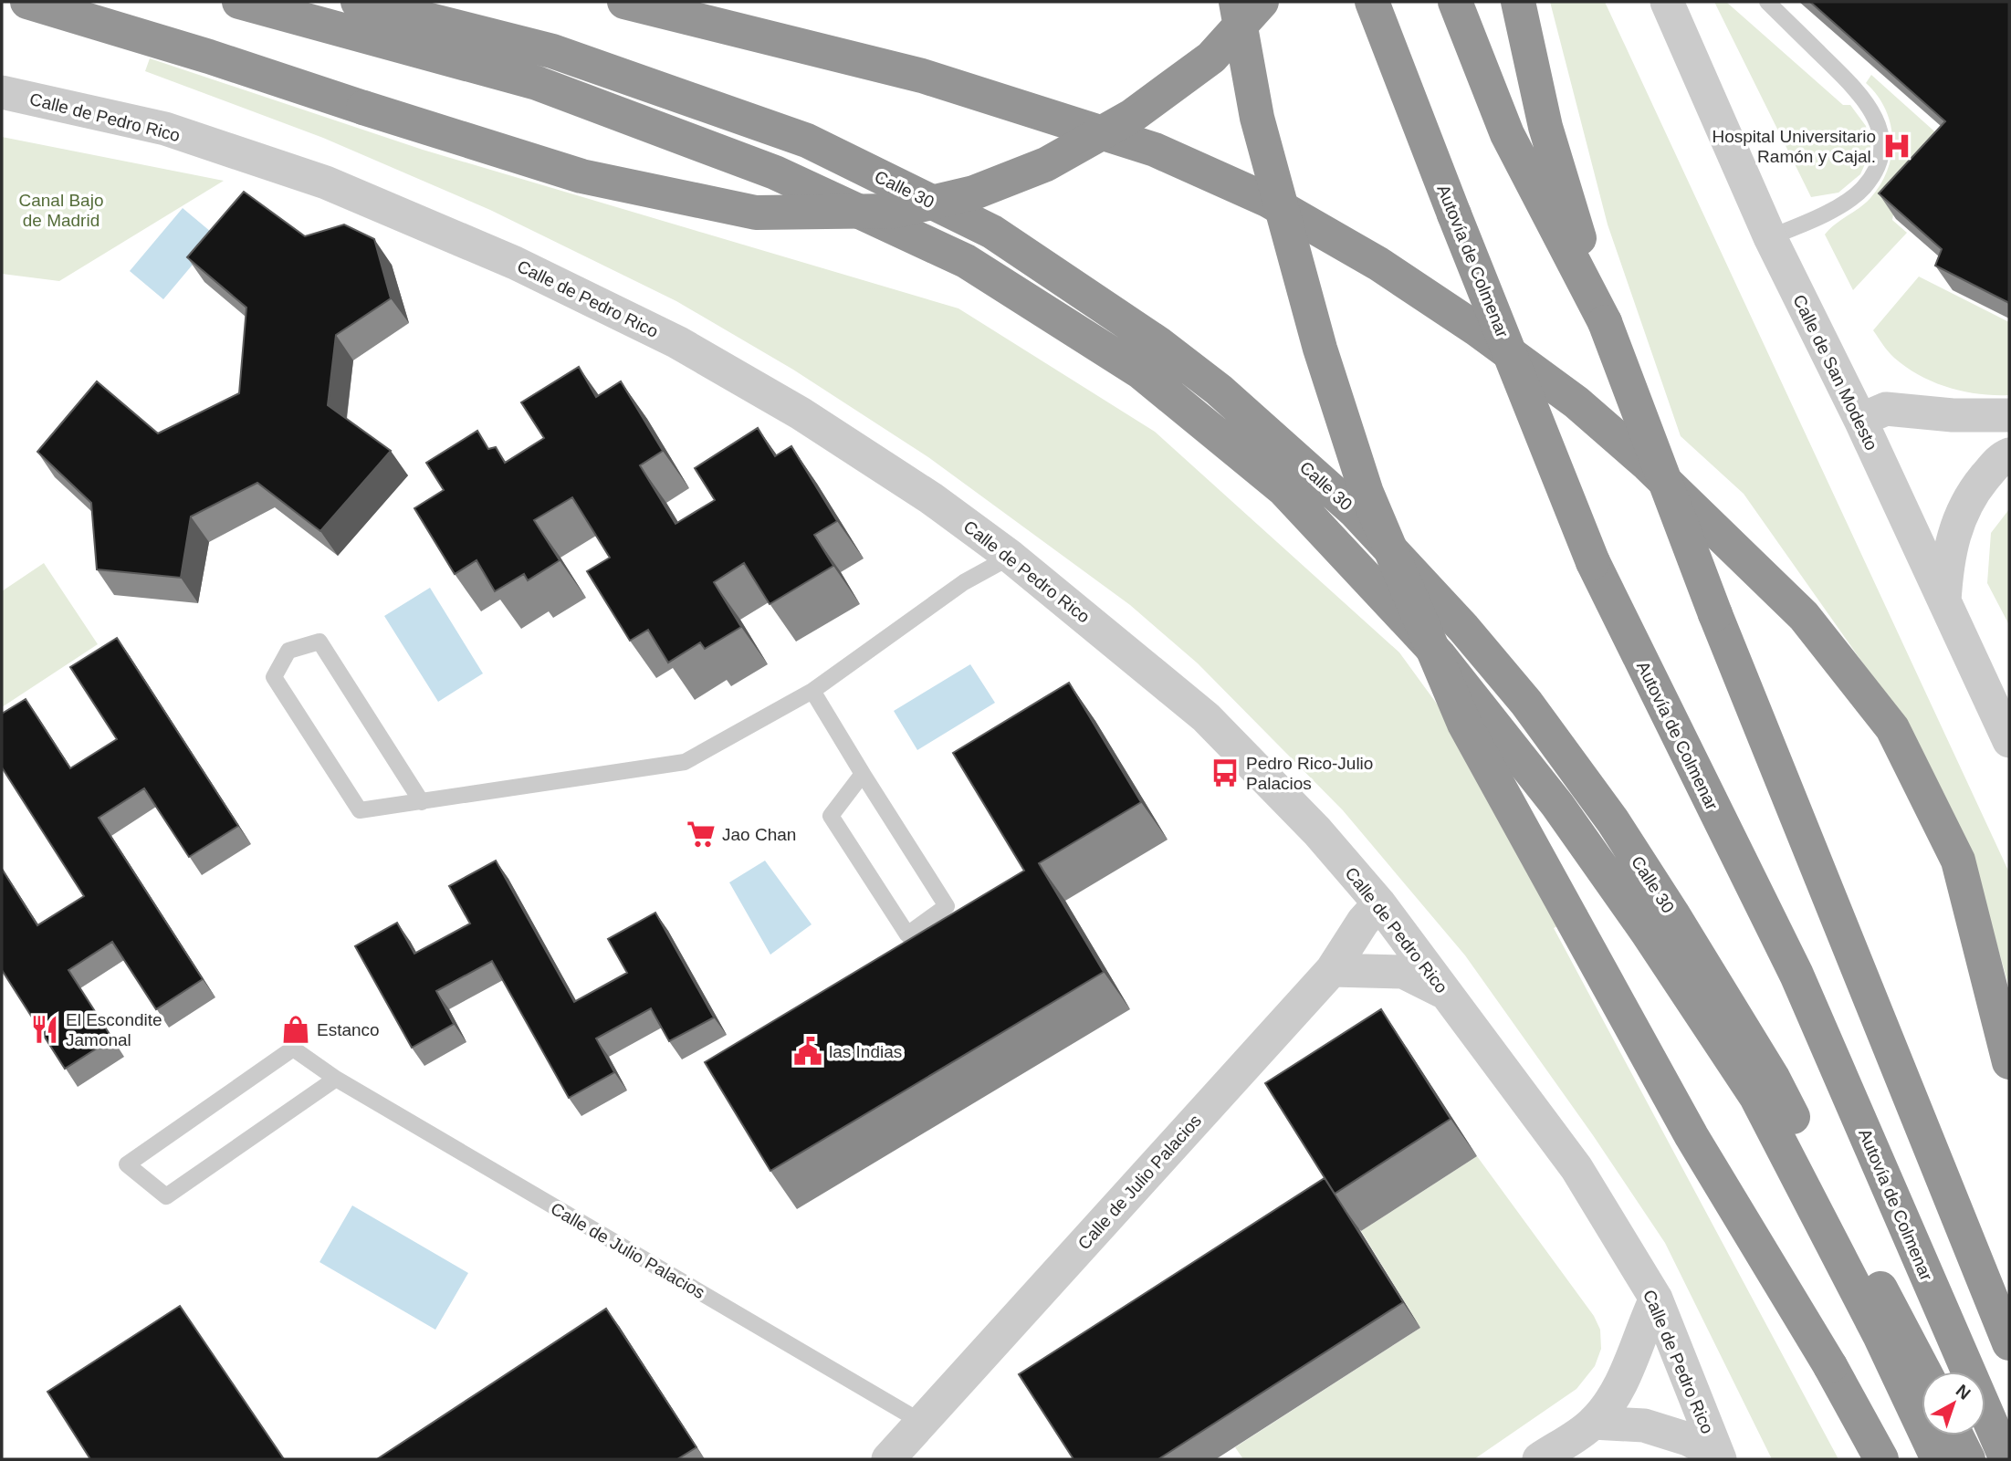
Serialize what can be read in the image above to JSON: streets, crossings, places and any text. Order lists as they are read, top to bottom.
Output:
{
  "streets": {
    "highway": ["Calle 30", "Autovía de Colmenar"],
    "street": ["Calle de Pedro Rico", "Calle de San Modesto", "Calle de Julio Palacios"]
  },
  "crossings": [
    ["Calle de Pedro Rico", "Calle de Julio Palacios"]
  ],
  "parks": ["Canal Bajo de Madrid"],
  "places": {
    "hospital": ["Hospital Universitario Ramón y Cajal."],
    "bus stop": ["Pedro Rico-Julio Palacios"],
    "supermarket": ["Jao Chan"],
    "restaurant": ["El Escondite Jamonal"],
    "shop": ["Estanco"],
    "public building": ["las Indias"]
  },
  "north": "top right"
}
